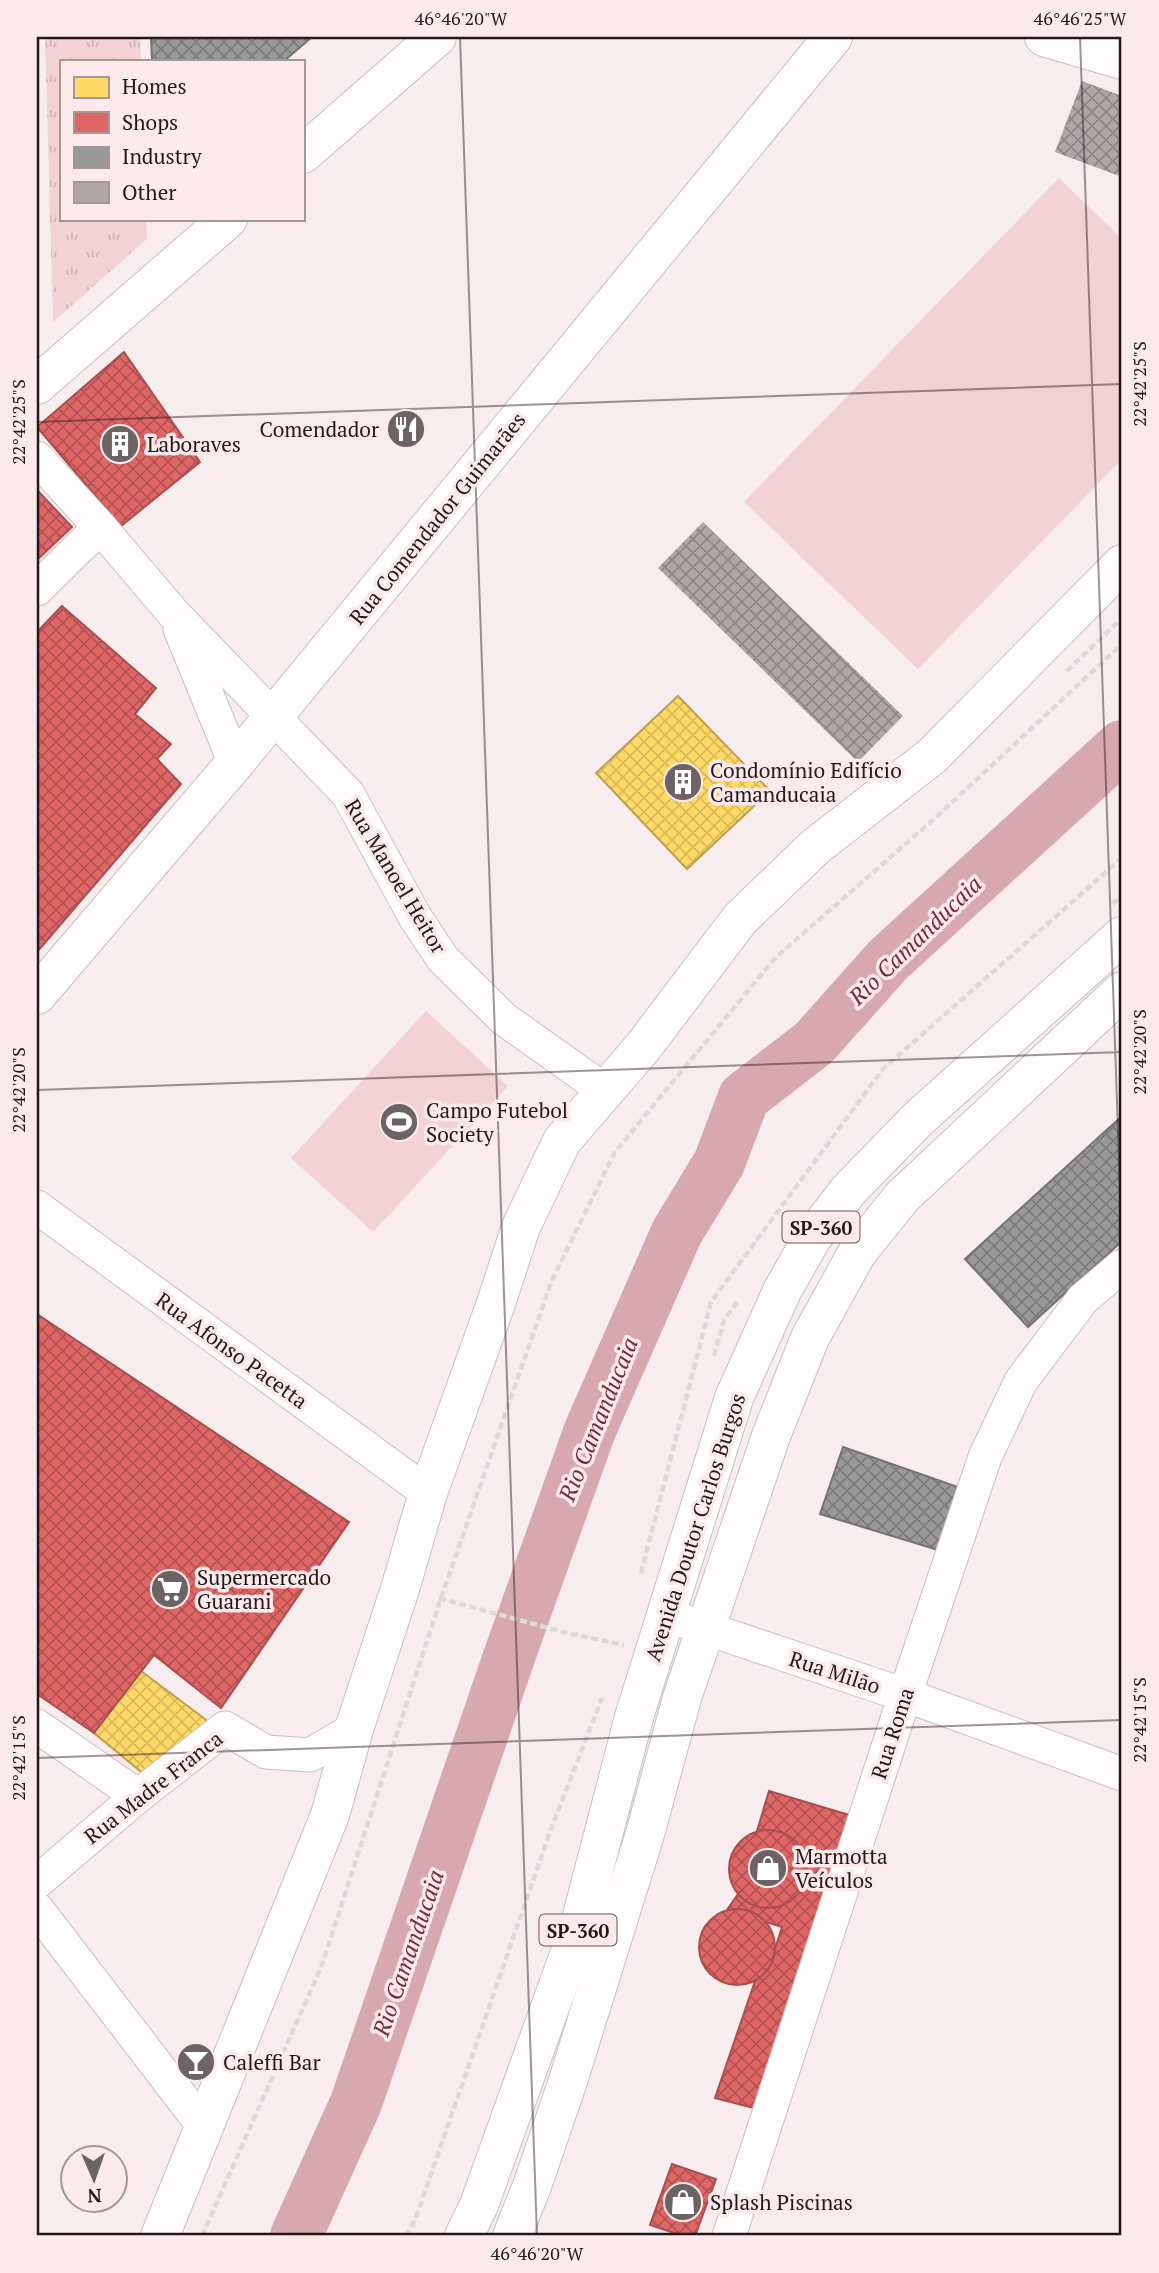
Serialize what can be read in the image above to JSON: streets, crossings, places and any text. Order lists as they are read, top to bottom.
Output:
{
  "streets": {
    "street": [
      "Rua Comendador Guimarães",
      "Rua Manoel Heitor",
      "SP-360",
      "Rua Afonso Pacetta",
      "Avenida Doutor Carlos Burgos",
      "Rua Milão",
      "Rua Roma",
      "Rua Madre Franca"
    ]
  },
  "crossings": [
    ["Rua Comendador Guimarães", "Rua Manoel Heitor"],
    ["Avenida Doutor Carlos Burgos", "Rua Milão"],
    ["Rua Milão", "Rua Roma"]
  ],
  "water": ["Rio Camanducaia"],
  "places": {
    "restaurant": ["Comendador"],
    "building": ["Laboraves", "Condomínio Edifício Camanducaia"],
    "sports": ["Campo Futebol Society"],
    "supermarket": ["Supermercado Guarani"],
    "shop": ["Marmotta Veículos", "Splash Piscinas"],
    "bar": ["Caleffi Bar"]
  },
  "legend": [
    "Homes",
    "Shops",
    "Industry",
    "Other"
  ],
  "north": "bottom",
  "coordinates": [
    "46°46'20\"W",
    "46°46'25\"W",
    "22°42'25\"S",
    "22°42'20\"S",
    "22°42'15\"S"
  ]
}
